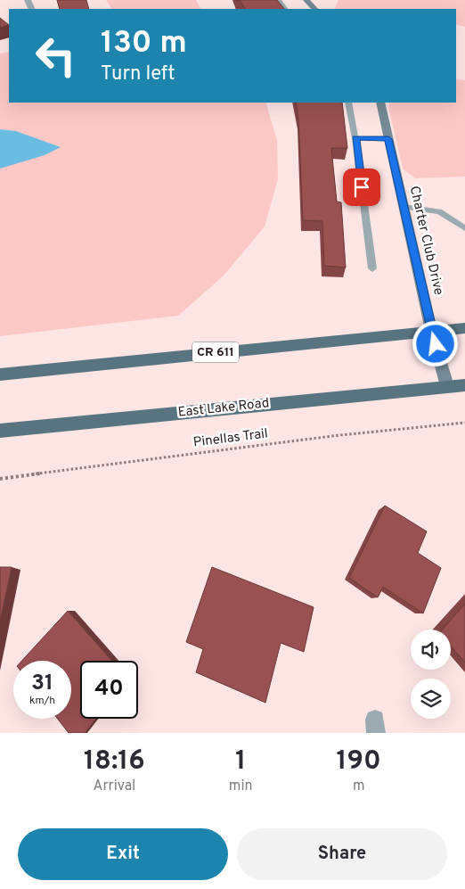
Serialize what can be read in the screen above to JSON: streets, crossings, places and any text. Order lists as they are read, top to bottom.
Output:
{
  "streets": {
    "main road": ["CR 611", "East Lake Road"],
    "street": ["Charter Club Drive"],
    "path": ["Pinellas Trail"]
  },
  "crossings": [
    ["Charter Club Drive", "CR 611"],
    ["Charter Club Drive", "East Lake Road"]
  ],
  "page": {
    "turn": ["130 m", "Turn left"],
    "speed": "31 km/h",
    "limit": "40",
    "eta": [
      "18:16",
      "Arrival",
      "1",
      "min",
      "190",
      "m"
    ],
    "buttons": ["Exit", "Share"]
  }
}
